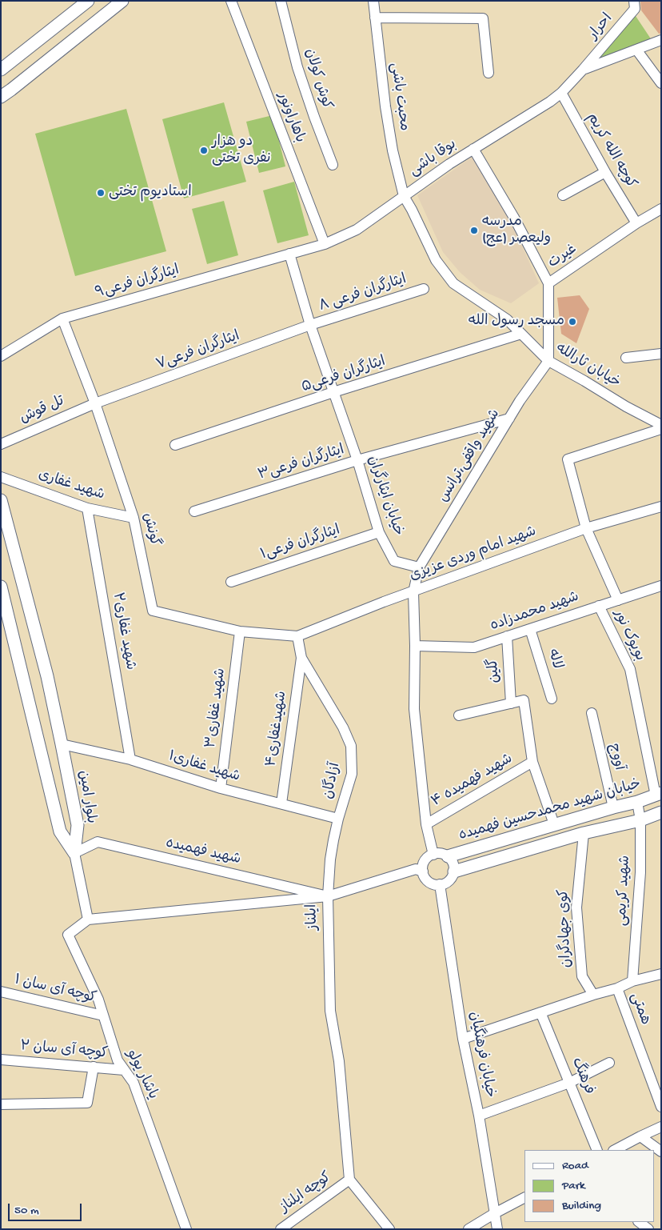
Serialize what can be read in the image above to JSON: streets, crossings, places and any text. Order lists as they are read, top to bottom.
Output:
{
  "streets": {
    "main road": ["بلوار امین", "خیابان شهید محمدحسین فهمیده"],
    "street": [
      "احرار",
      "کوش کولان",
      "محبت باشی",
      "باهاراونور",
      "کوچه الله کریم",
      "بوقا باشی",
      "غیرت",
      "ایثارگران فرعی۹",
      "ایثارگران فرعی ۸",
      "ایثارگران فرعی۷",
      "خیابان ثارالله",
      "ایثارگران فرعی۵",
      "تل قوش",
      "شهید واقفی،ترانس",
      "ایثارگران فرعی۳",
      "شهید غفاری",
      "خیابان ایثارگران",
      "گونش",
      "ایثارگران فرعی۱",
      "شهید امام وردی عزیزی",
      "شهید محمدزاده",
      "شهید غفاری۲",
      "بویوک نور",
      "لاله",
      "گلین",
      "شهید غفاری۳",
      "شهیدغفاری۴",
      "آووج",
      "شهید غفاری۱",
      "آزادگان",
      "شهید فهمیده ۴",
      "شهید فهمیده",
      "شهید کریمی",
      "ایلناز",
      "کوی جهادگران",
      "کوچه آی سان ۱",
      "همتی",
      "کوچه آی سان ۲",
      "خیابان فرهنگیان",
      "یاشار یولو",
      "فرهنگ",
      "کوچه ایلناز"
    ]
  },
  "crossings": [
    ["احرار", "بوقا باشی"],
    ["محبت باشی", "بوقا باشی"],
    ["محبت باشی", "خیابان ثارالله"],
    ["باهاراونور", "بوقا باشی"],
    ["کوچه الله کریم", "بوقا باشی"],
    ["کوچه الله کریم", "غیرت"],
    ["بوقا باشی", "غیرت"],
    ["بوقا باشی", "ایثارگران فرعی۹"],
    ["بوقا باشی", "خیابان ثارالله"],
    ["بوقا باشی", "خیابان ایثارگران"],
    ["ایثارگران فرعی۹", "خیابان ایثارگران"],
    ["ایثارگران فرعی۹", "گونش"],
    ["ایثارگران فرعی ۸", "ایثارگران فرعی۷"],
    ["ایثارگران فرعی ۸", "خیابان ایثارگران"],
    ["ایثارگران فرعی۷", "تل قوش"],
    ["ایثارگران فرعی۷", "خیابان ایثارگران"],
    ["ایثارگران فرعی۷", "گونش"],
    ["خیابان ثارالله", "ایثارگران فرعی۵"],
    ["خیابان ثارالله", "شهید واقفی،ترانس"],
    ["ایثارگران فرعی۵", "خیابان ایثارگران"],
    ["تل قوش", "گونش"],
    ["شهید واقفی،ترانس", "ایثارگران فرعی۳"],
    ["شهید واقفی،ترانس", "خیابان ایثارگران"],
    ["ایثارگران فرعی۳", "خیابان ایثارگران"],
    ["شهید غفاری", "گونش"],
    ["شهید غفاری", "شهید غفاری۲"],
    ["خیابان ایثارگران", "ایثارگران فرعی۱"],
    ["گونش", "شهید امام وردی عزیزی"],
    ["گونش", "شهید غفاری۳"],
    ["گونش", "آزادگان"],
    ["شهید امام وردی عزیزی", "آزادگان"],
    ["شهید محمدزاده", "بویوک نور"],
    ["شهید محمدزاده", "لاله"],
    ["شهید محمدزاده", "گلین"],
    ["شهید غفاری۲", "شهید غفاری۱"],
    ["بویوک نور", "خیابان شهید محمدحسین فهمیده"],
    ["شهید غفاری۳", "شهید غفاری۱"],
    ["شهیدغفاری۴", "شهید غفاری۱"],
    ["شهیدغفاری۴", "آزادگان"],
    ["آووج", "خیابان شهید محمدحسین فهمیده"],
    ["شهید غفاری۱", "آزادگان"],
    ["شهید غفاری۱", "بلوار امین"],
    ["آزادگان", "شهید فهمیده"],
    ["آزادگان", "ایلناز"],
    ["بلوار امین", "شهید فهمیده"],
    ["خیابان شهید محمدحسین فهمیده", "شهید کریمی"],
    ["خیابان شهید محمدحسین فهمیده", "خیابان فرهنگیان"],
    ["شهید فهمیده", "ایلناز"],
    ["ایلناز", "یاشار یولو"],
    ["ایلناز", "کوچه ایلناز"],
    ["کوچه آی سان ۱", "یاشار یولو"],
    ["کوچه آی سان ۲", "یاشار یولو"]
  ],
  "places": [
    "دو هزار نفری تختی",
    "استادیوم تختی",
    "مدرسه ولیعصر (عج)",
    "مسجد رسول الله"
  ],
  "legend": ["Road", "Park", "Building"],
  "scale_bar": "50 m"
}
